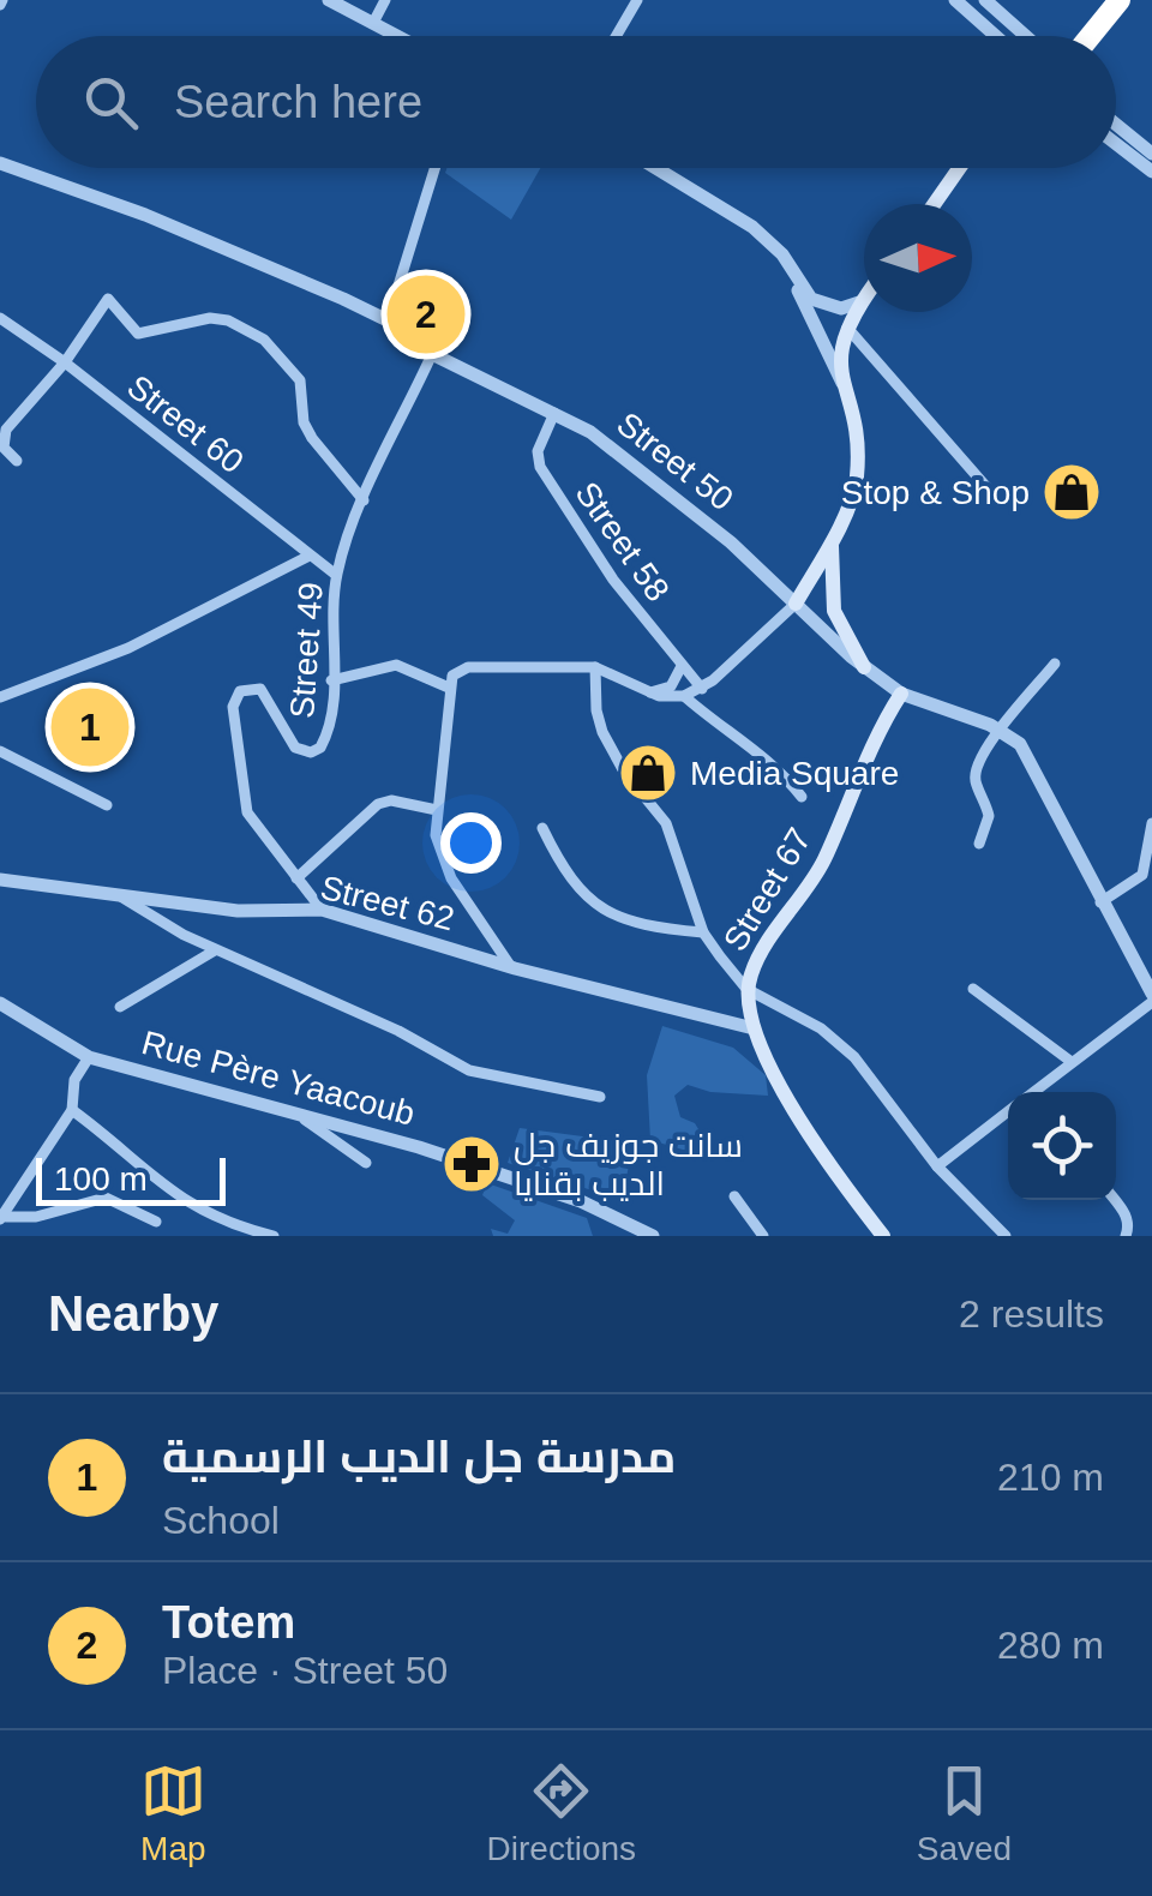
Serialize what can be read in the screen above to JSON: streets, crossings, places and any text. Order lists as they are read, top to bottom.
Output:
{
  "streets": {
    "main road": ["Street 67"],
    "street": [
      "Street 60",
      "Street 50",
      "Street 58",
      "Street 49",
      "Street 62",
      "Rue Père Yaacoub"
    ]
  },
  "crossings": [
    ["Street 60", "Street 49"],
    ["Street 50", "Street 58"],
    ["Street 50", "Street 49"],
    ["Street 50", "Street 67"],
    ["Street 49", "Street 62"],
    ["Street 67", "Street 62"]
  ],
  "places": {
    "shop": ["Stop & Shop", "Media Square"],
    "pharmacy": ["سانت جوزيف جل الديب بقنايا"]
  },
  "scale_bar": "100 m",
  "north": "right",
  "page": {
    "search": "Search here",
    "pins": ["2", "1"],
    "scale": "100 m",
    "heading": ["Nearby", "2 results"],
    "list": [
      {
        "mark": "1",
        "name": "مدرسة جل الديب الرسمية",
        "note": "School",
        "value": "210 m"
      },
      {
        "mark": "2",
        "name": "Totem",
        "note": "Place · Street 50",
        "value": "280 m"
      }
    ],
    "nav": ["Map", "Directions", "Saved"]
  }
}
